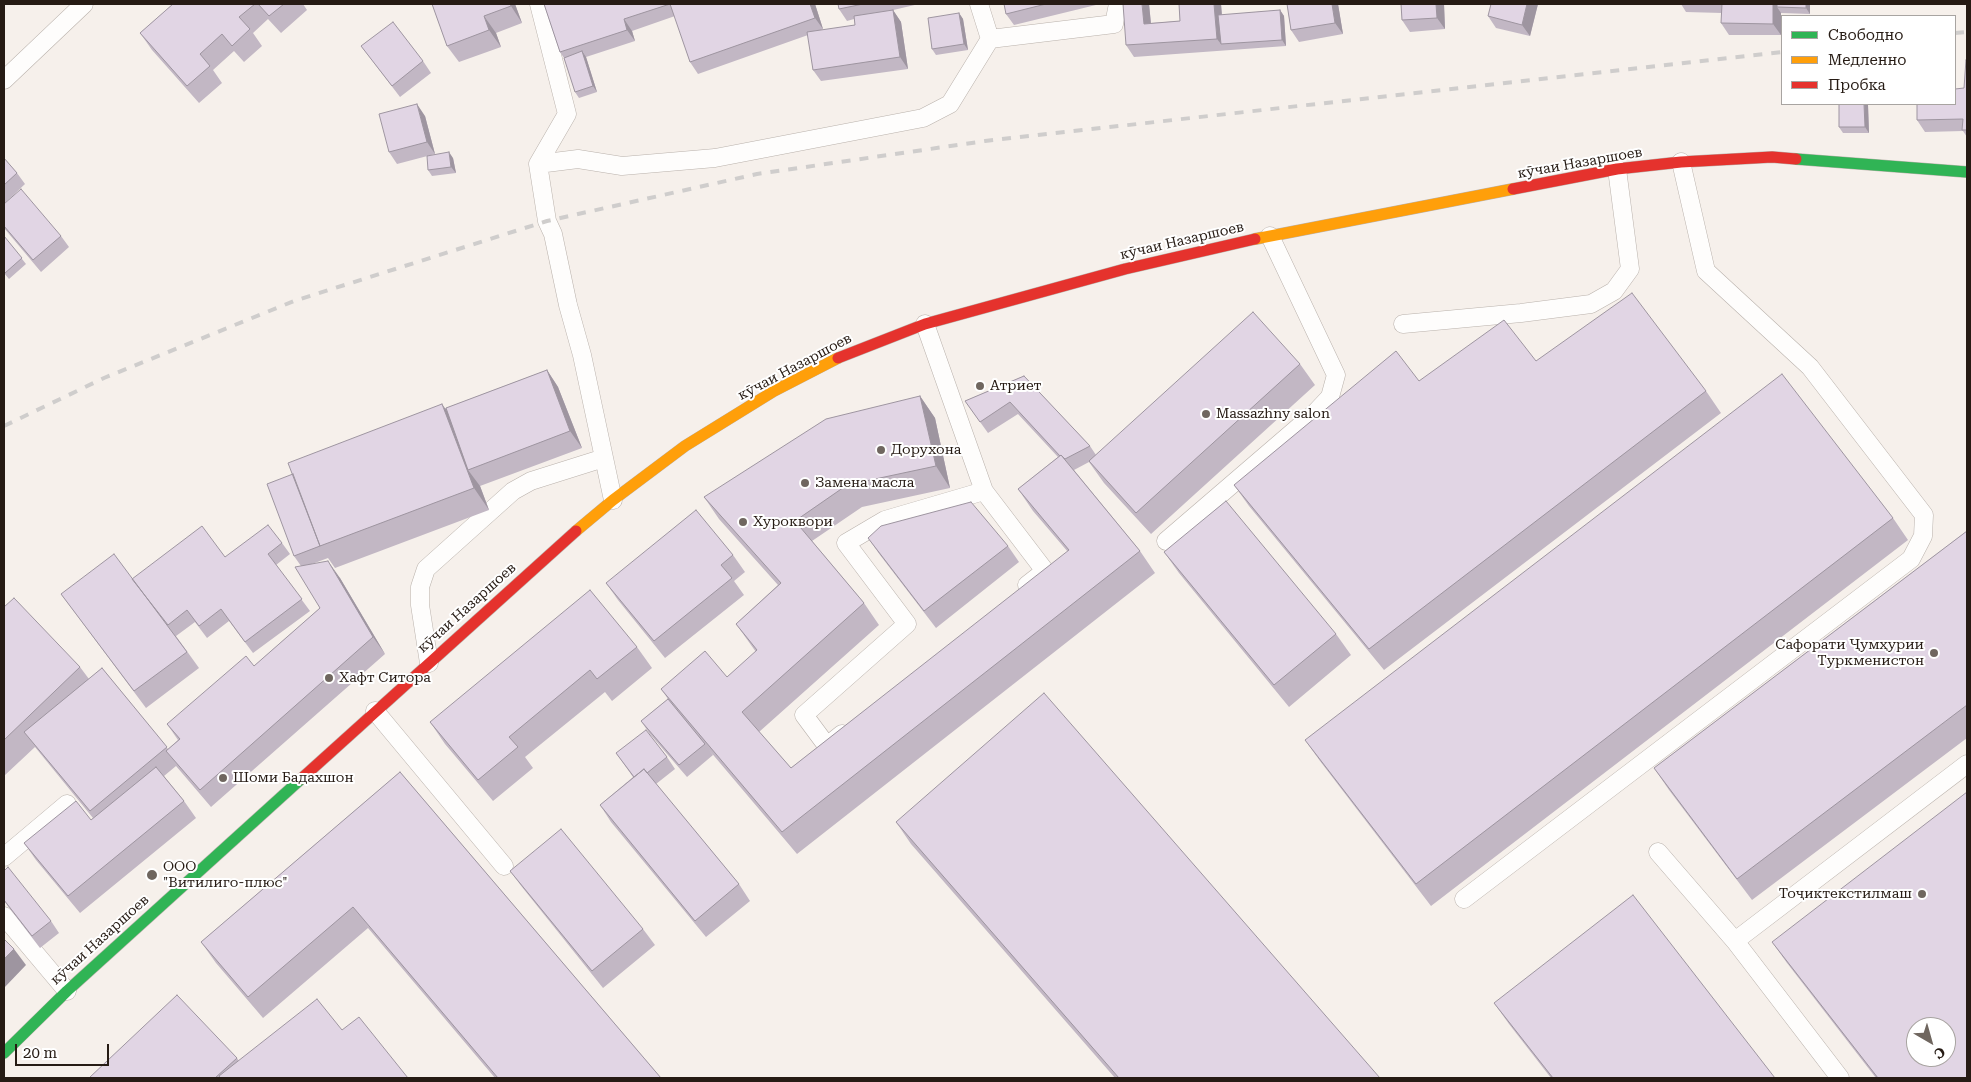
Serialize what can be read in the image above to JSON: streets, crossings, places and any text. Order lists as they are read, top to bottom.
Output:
{
  "streets": {
    "street": ["кӯчаи Назаршоев"]
  },
  "places": [
    "Атриет",
    "Massazhny salon",
    "Дорухона",
    "Замена масла",
    "Хуроквори",
    "Сафорати Ҷумҳурии Туркменистон",
    "Хафт Ситора",
    "Шоми Бадахшон",
    "ООО \"Витилиго-плюс\"",
    "Тоҷиктекстилмаш"
  ],
  "legend": ["Свободно", "Медленно", "Пробка"],
  "scale_bar": "20 m",
  "north": "bottom right"
}
